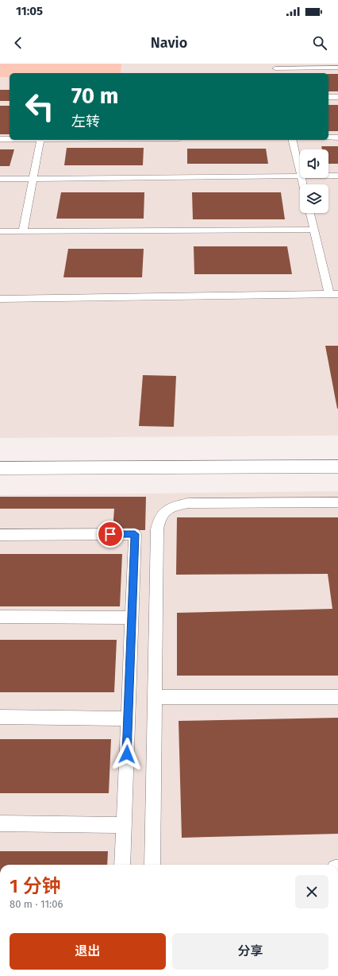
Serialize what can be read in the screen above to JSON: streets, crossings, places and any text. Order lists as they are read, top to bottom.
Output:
{
  "page": {
    "status": "11:05",
    "header": "Navio",
    "turn": ["70 m", "左转"],
    "heading": ["1 分钟", "80 m · 11:06"],
    "buttons": ["退出", "分享"]
  }
}
